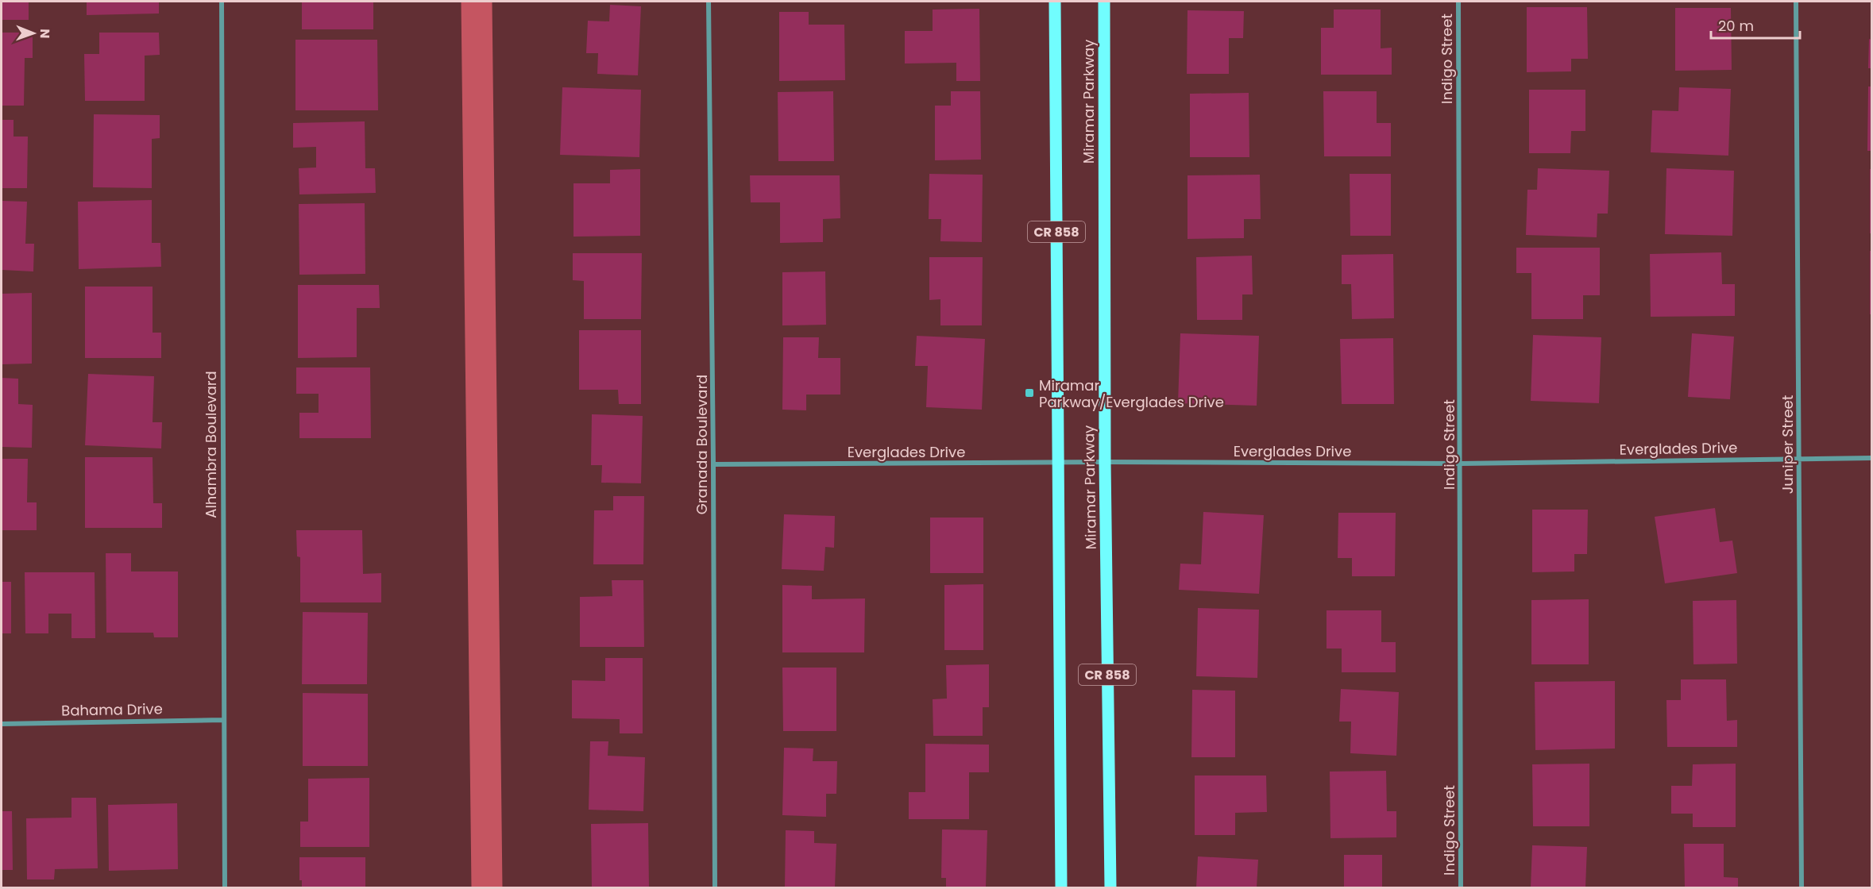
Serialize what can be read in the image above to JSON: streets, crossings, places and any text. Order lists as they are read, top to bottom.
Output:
{
  "streets": {
    "main road": ["Miramar Parkway", "CR 858"],
    "street": [
      "Indigo Street",
      "Alhambra Boulevard",
      "Granada Boulevard",
      "Juniper Street",
      "Everglades Drive",
      "Bahama Drive"
    ]
  },
  "crossings": [
    ["Indigo Street", "Everglades Drive"],
    ["Miramar Parkway", "Everglades Drive"],
    ["CR 858", "Everglades Drive"],
    ["Alhambra Boulevard", "Bahama Drive"],
    ["Granada Boulevard", "Everglades Drive"],
    ["Juniper Street", "Everglades Drive"]
  ],
  "places": {
    "transit": ["Miramar Parkway/Everglades Drive"]
  },
  "scale_bar": "20 m",
  "north": "right"
}
